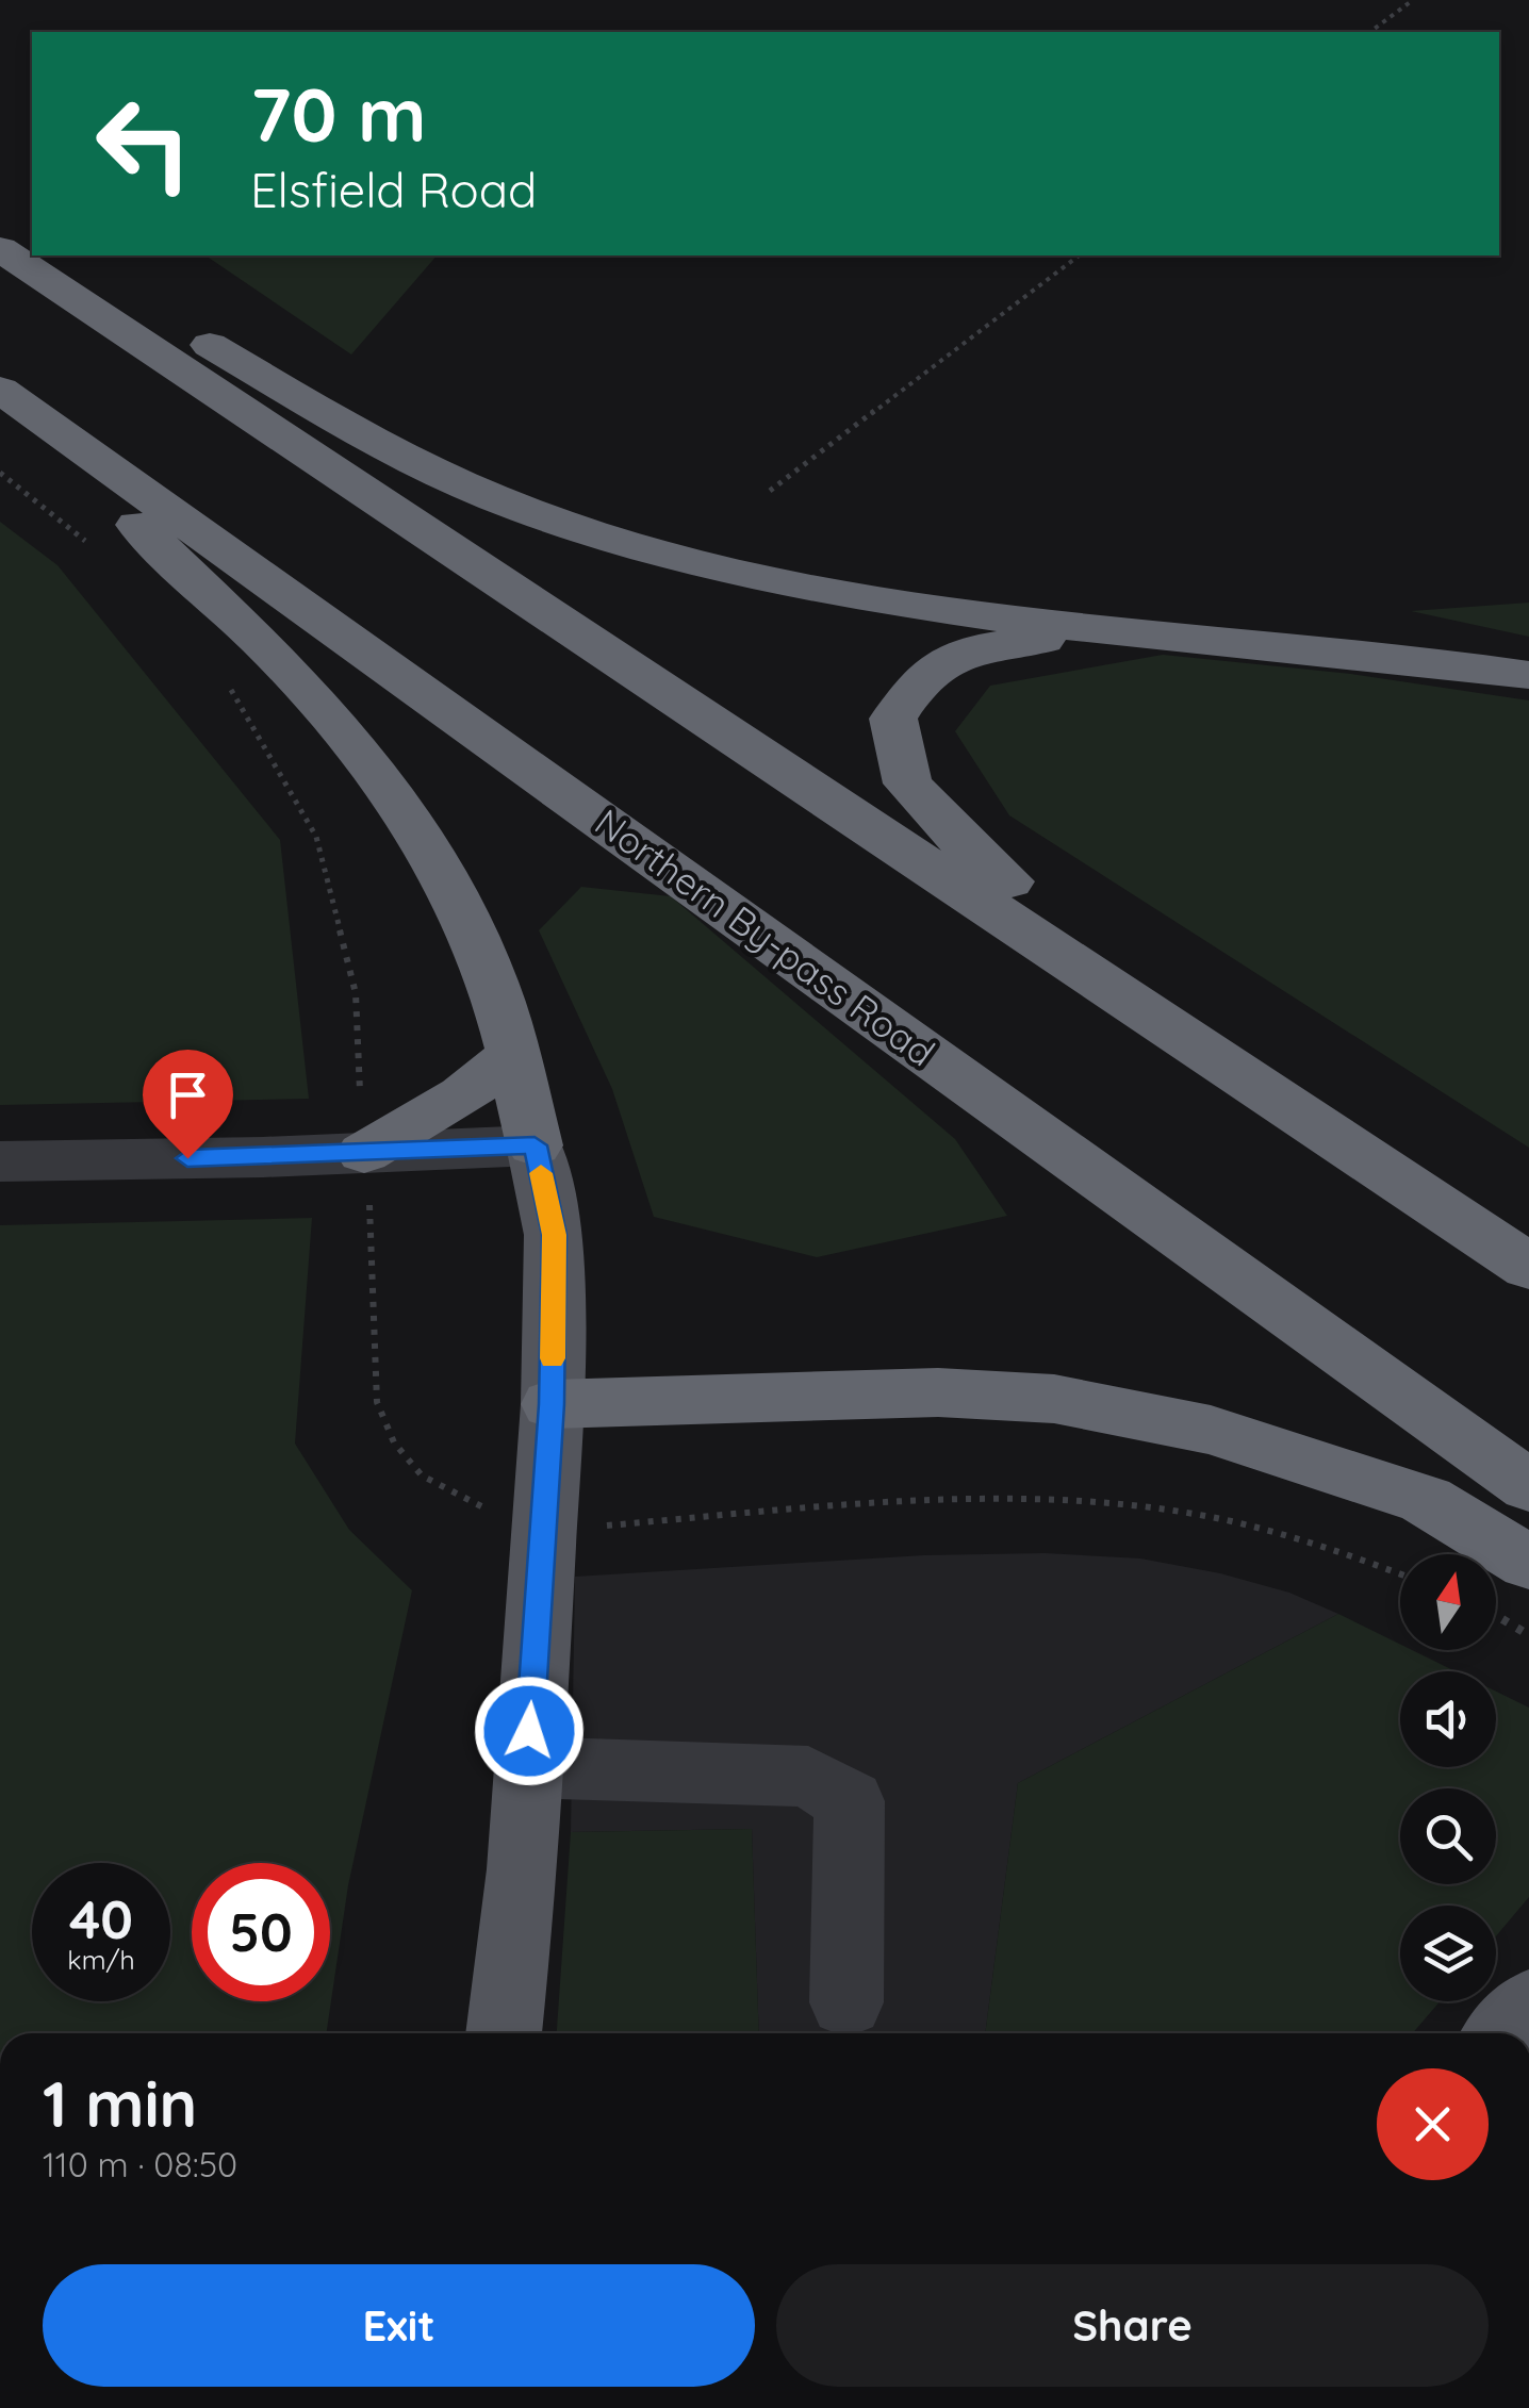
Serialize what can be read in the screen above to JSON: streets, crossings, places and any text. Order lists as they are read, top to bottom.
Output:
{
  "streets": {
    "highway": ["Northern By-pass Road"]
  },
  "north": "top",
  "page": {
    "turn": ["70 m", "Elsfield Road"],
    "speed": "40 km/h",
    "limit": "50",
    "heading": ["1 min", "110 m · 08:50"],
    "buttons": ["Exit", "Share"]
  }
}
